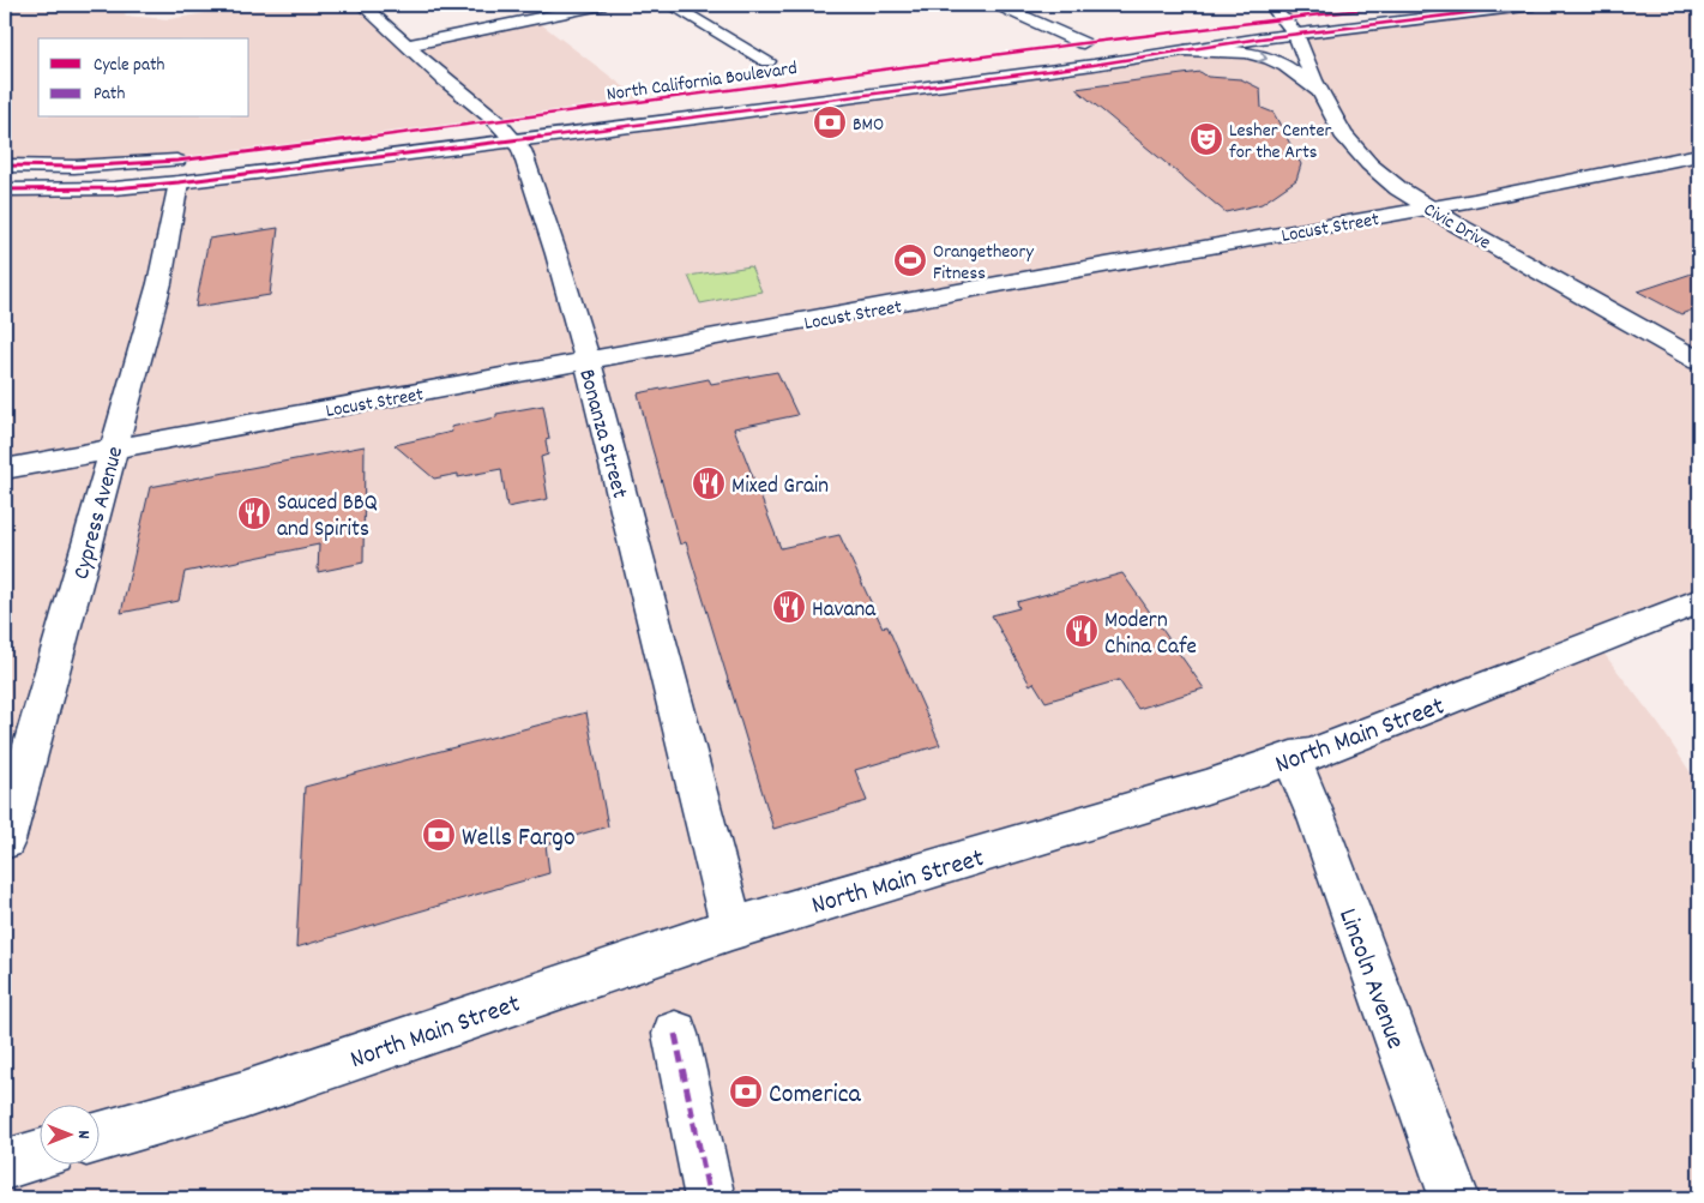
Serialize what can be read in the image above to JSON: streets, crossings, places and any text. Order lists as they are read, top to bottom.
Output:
{
  "streets": {
    "street": [
      "North California Boulevard",
      "Civic Drive",
      "Locust Street",
      "Bonanza Street",
      "Cypress Avenue",
      "North Main Street",
      "Lincoln Avenue"
    ]
  },
  "crossings": [
    ["North California Boulevard", "Civic Drive"],
    ["North California Boulevard", "Bonanza Street"],
    ["North California Boulevard", "Cypress Avenue"],
    ["Civic Drive", "Locust Street"],
    ["Locust Street", "Bonanza Street"],
    ["Locust Street", "Cypress Avenue"],
    ["Bonanza Street", "North Main Street"],
    ["North Main Street", "Lincoln Avenue"]
  ],
  "places": {
    "bank": ["BMO", "Wells Fargo", "Comerica"],
    "theatre": ["Lesher Center for the Arts"],
    "sports": ["Orangetheory Fitness"],
    "restaurant": [
      "Mixed Grain",
      "Sauced BBQ and Spirits",
      "Havana",
      "Modern China Cafe"
    ]
  },
  "legend": ["Cycle path", "Path"],
  "north": "right"
}
